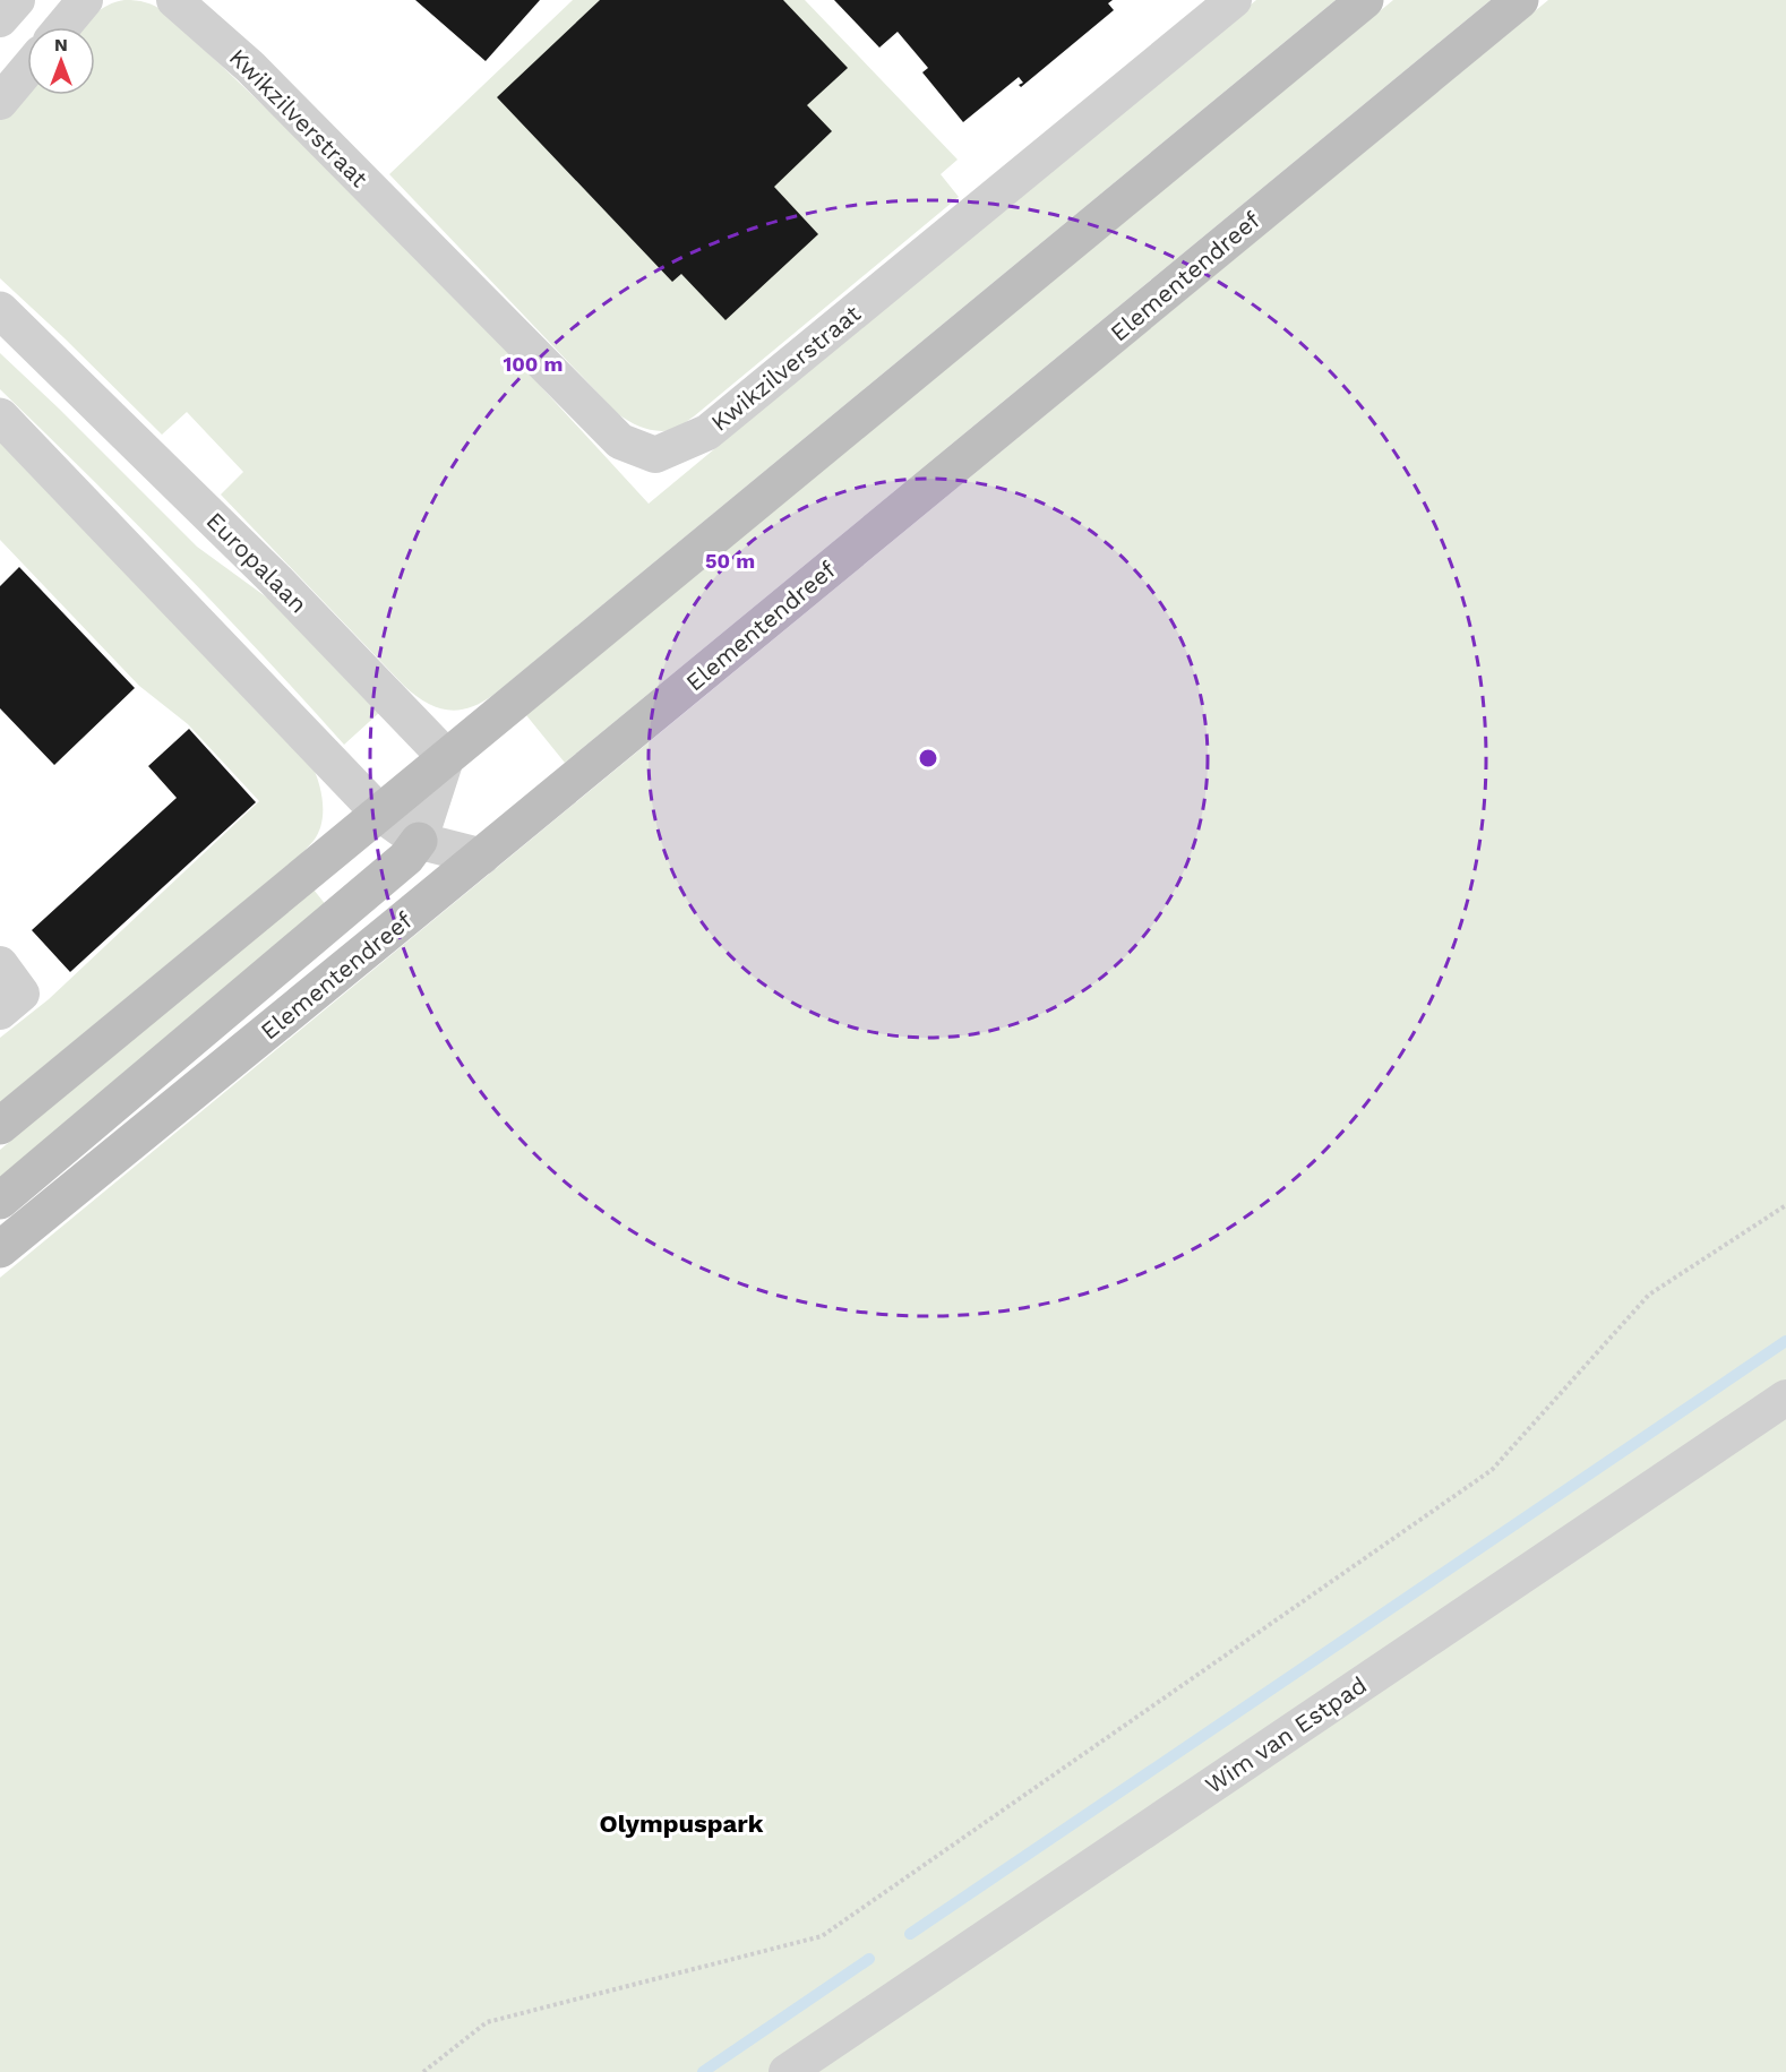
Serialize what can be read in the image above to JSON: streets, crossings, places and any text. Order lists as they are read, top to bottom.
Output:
{
  "streets": {
    "main road": ["Elementendreef"],
    "street": ["Kwikzilverstraat", "Europalaan", "Wim van Estpad"]
  },
  "districts": ["Olympuspark"],
  "north": "top",
  "rings": ["100 m", "50 m"]
}
